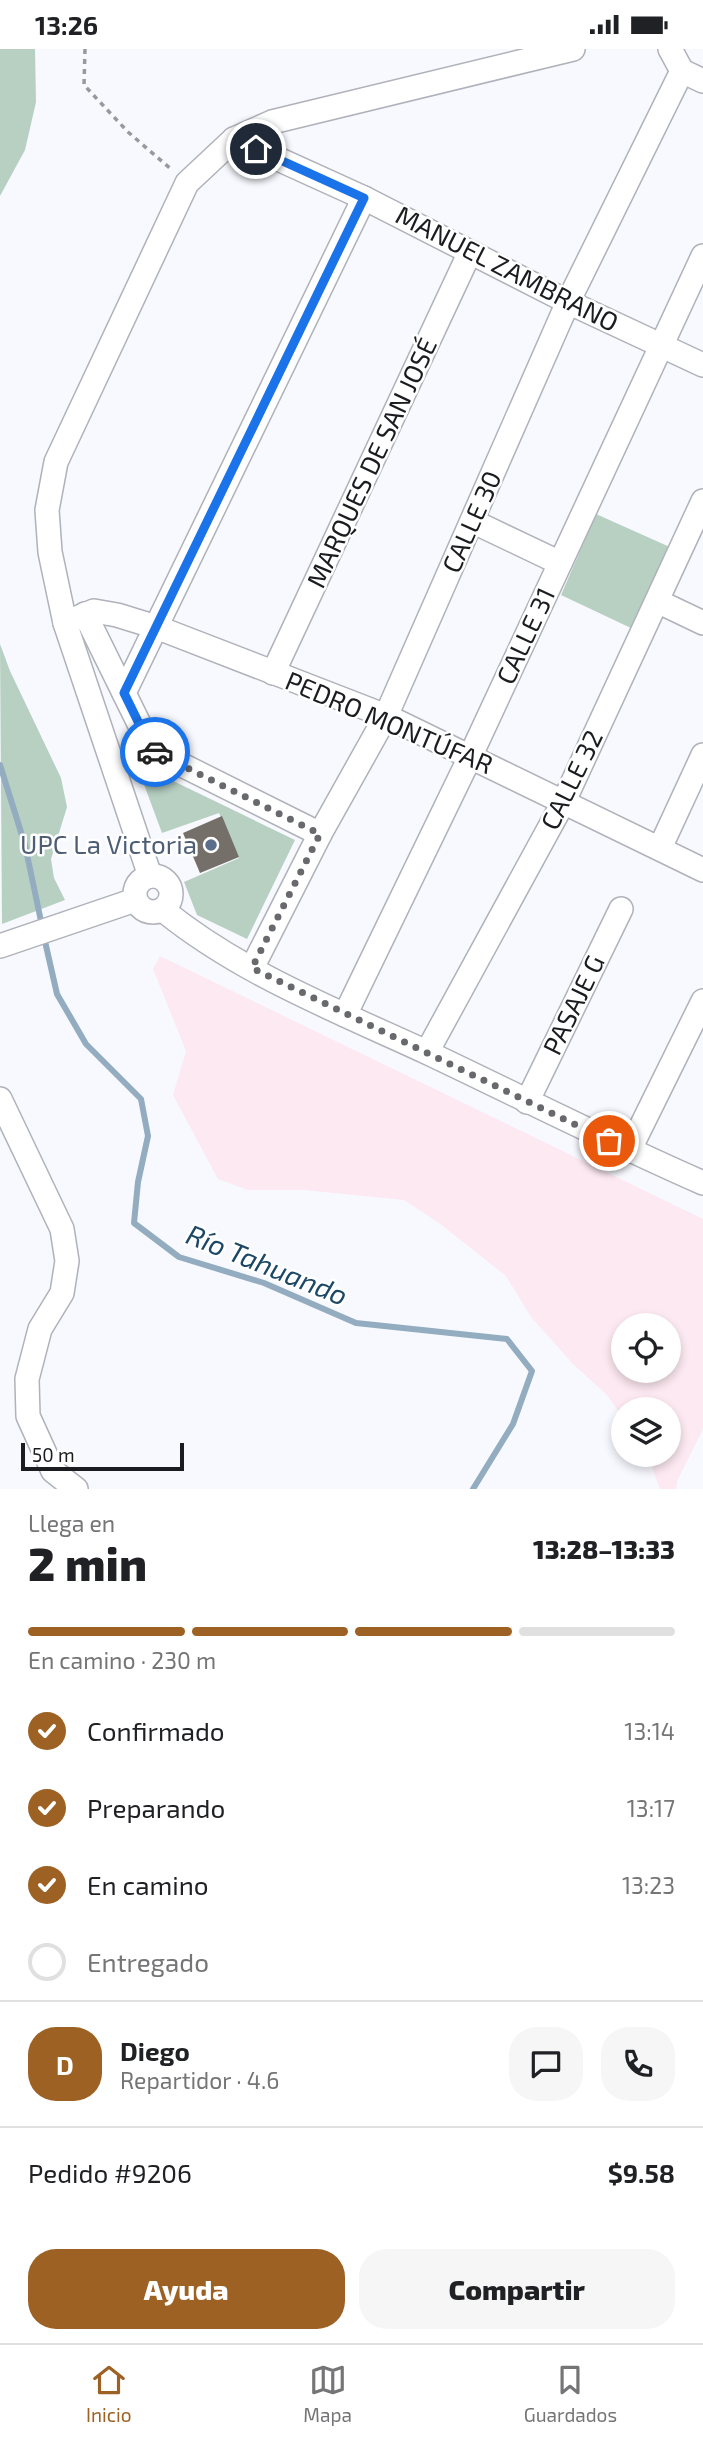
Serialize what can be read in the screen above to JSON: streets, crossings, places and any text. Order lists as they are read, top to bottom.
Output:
{
  "streets": {
    "street": [
      "MANUEL ZAMBRANO",
      "MARQUES DE SAN JOSÉ",
      "CALLE 30",
      "CALLE 31",
      "PEDRO MONTÚFAR",
      "CALLE 32",
      "PASAJE G"
    ]
  },
  "crossings": [
    ["MANUEL ZAMBRANO", "MARQUES DE SAN JOSÉ"],
    ["MANUEL ZAMBRANO", "CALLE 30"],
    ["MANUEL ZAMBRANO", "CALLE 31"],
    ["MARQUES DE SAN JOSÉ", "PEDRO MONTÚFAR"],
    ["CALLE 30", "PEDRO MONTÚFAR"],
    ["CALLE 31", "PEDRO MONTÚFAR"],
    ["PEDRO MONTÚFAR", "CALLE 32"]
  ],
  "water": ["Río Tahuando"],
  "places": ["UPC La Victoria"],
  "scale_bar": "50 m",
  "page": {
    "status": "13:26",
    "scale": "50 m",
    "heading": ["2 min", "Llega en", "13:28–13:33"],
    "panel": [
      "Diego",
      "Repartidor · 4.6",
      "Pedido #9206",
      "$9.58"
    ],
    "bar": "En camino · 230 m",
    "list": [
      ["Confirmado", "13:14"],
      ["Preparando", "13:17"],
      ["En camino", "13:23"],
      "Entregado"
    ],
    "round": "D",
    "buttons": ["Ayuda", "Compartir"],
    "tabs": ["Inicio", "Mapa", "Guardados"]
  }
}
